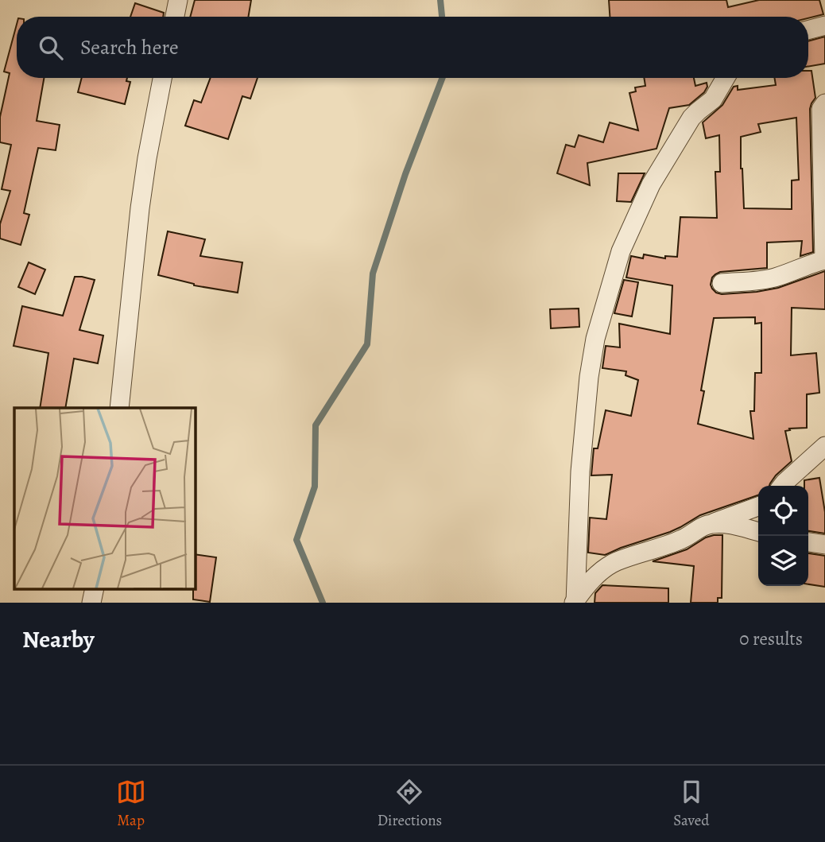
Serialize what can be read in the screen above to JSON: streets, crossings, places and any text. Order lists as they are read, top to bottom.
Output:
{
  "page": {
    "search": "Search here",
    "heading": ["Nearby", "0 results"],
    "nav": ["Map", "Directions", "Saved"]
  }
}
